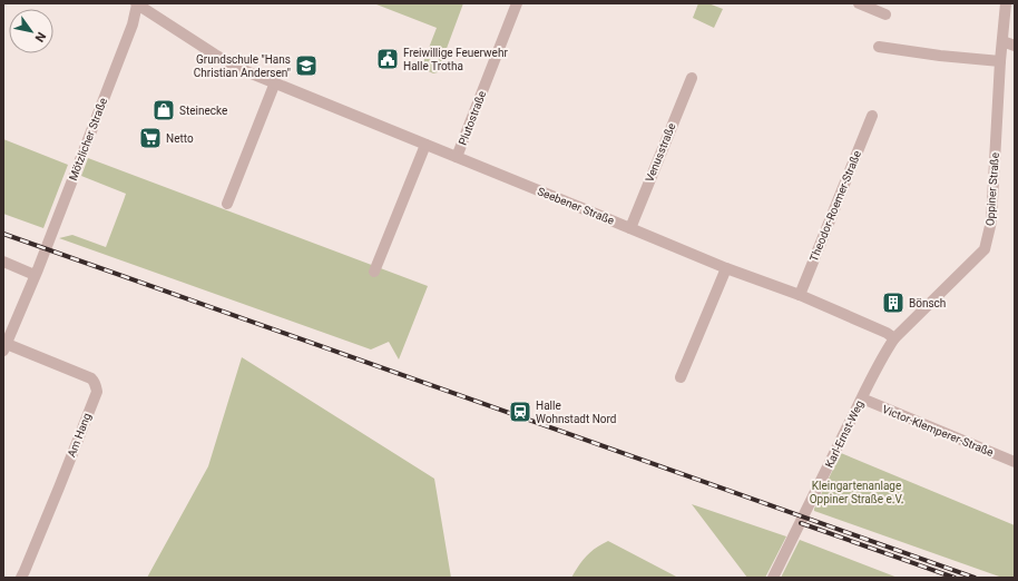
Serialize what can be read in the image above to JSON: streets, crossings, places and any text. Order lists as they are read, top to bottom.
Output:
{
  "streets": {
    "street": [
      "Plutostraße",
      "Mötzlicher Straße",
      "Venusstraße",
      "Oppiner Straße",
      "Seebener Straße",
      "Theodor-Roemer-Straße",
      "Victor-Klemperer-Straße",
      "Karl-Ernst-Weg",
      "Am Hang"
    ]
  },
  "crossings": [
    ["Plutostraße", "Seebener Straße"],
    ["Mötzlicher Straße", "Seebener Straße"],
    ["Mötzlicher Straße", "Am Hang"],
    ["Venusstraße", "Seebener Straße"],
    ["Oppiner Straße", "Seebener Straße"],
    ["Oppiner Straße", "Karl-Ernst-Weg"],
    ["Seebener Straße", "Theodor-Roemer-Straße"],
    ["Seebener Straße", "Karl-Ernst-Weg"],
    ["Victor-Klemperer-Straße", "Karl-Ernst-Weg"]
  ],
  "parks": ["Kleingartenanlage Oppiner Straße e.V."],
  "places": {
    "public building": ["Freiwillige Feuerwehr Halle Trotha"],
    "school or university": ["Grundschule \"Hans Christian Andersen\""],
    "shop": ["Steinecke"],
    "supermarket": ["Netto"],
    "building": ["Bönsch"],
    "station": ["Halle Wohnstadt Nord"]
  },
  "north": "bottom right"
}
